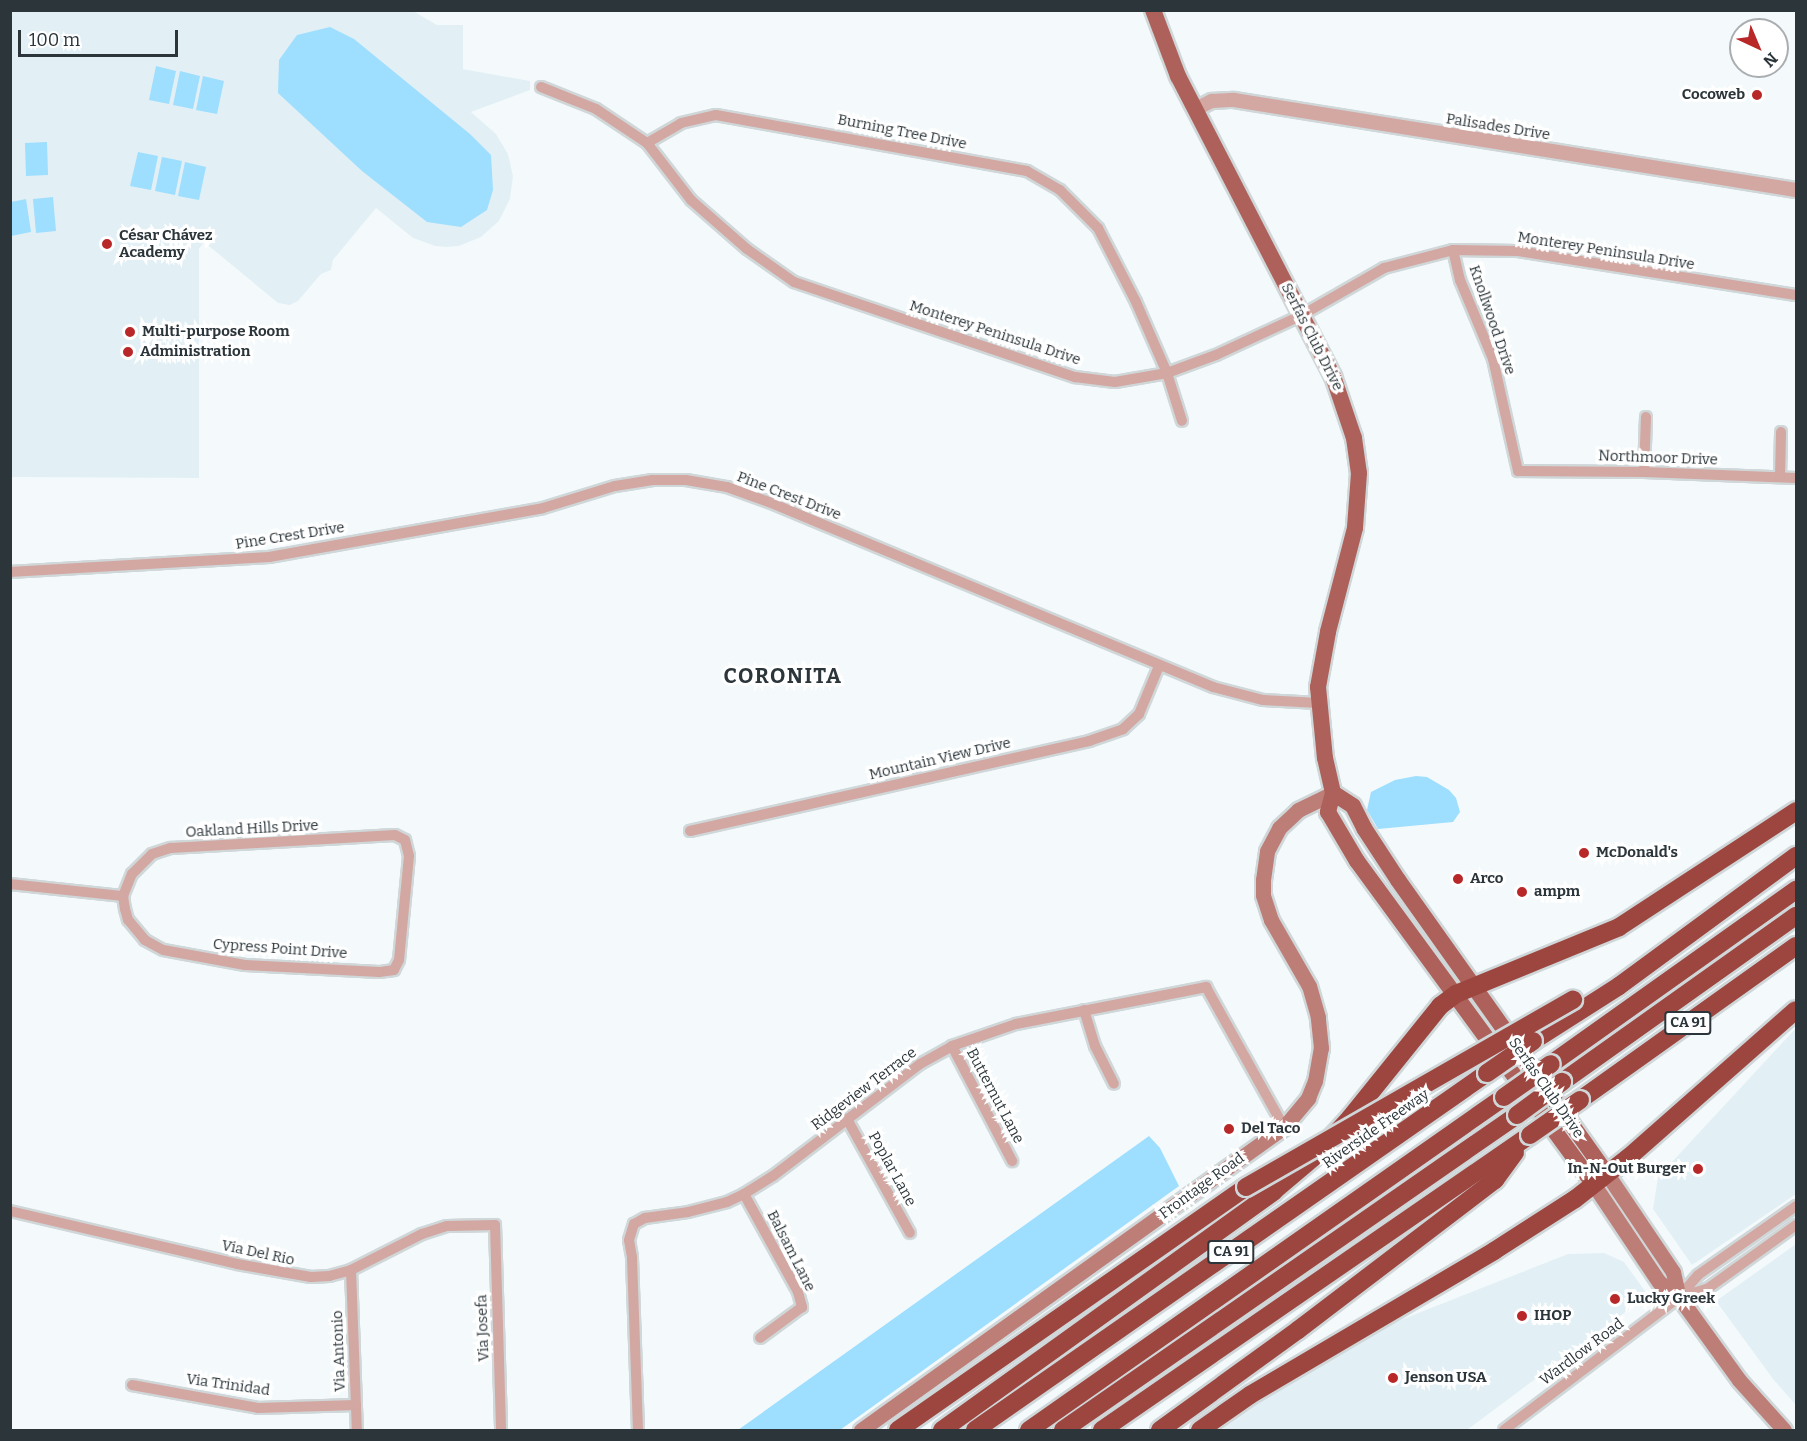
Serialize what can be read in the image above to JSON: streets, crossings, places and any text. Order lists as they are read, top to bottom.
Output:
{
  "streets": {
    "highway": ["CA 91", "Riverside Freeway"],
    "main road": ["Serfas Club Drive", "Frontage Road"],
    "street": [
      "Palisades Drive",
      "Burning Tree Drive",
      "Monterey Peninsula Drive",
      "Knollwood Drive",
      "Northmoor Drive",
      "Pine Crest Drive",
      "Mountain View Drive",
      "Oakland Hills Drive",
      "Cypress Point Drive",
      "Ridgeview Terrace",
      "Butternut Lane",
      "Poplar Lane",
      "Balsam Lane",
      "Via Del Rio",
      "Via Josefa",
      "Via Antonio",
      "Wardlow Road",
      "Via Trinidad"
    ]
  },
  "crossings": [
    ["Palisades Drive", "Serfas Club Drive"],
    ["Burning Tree Drive", "Monterey Peninsula Drive"],
    ["Monterey Peninsula Drive", "Knollwood Drive"],
    ["Monterey Peninsula Drive", "Serfas Club Drive"],
    ["Knollwood Drive", "Northmoor Drive"],
    ["Serfas Club Drive", "Pine Crest Drive"],
    ["Serfas Club Drive", "Frontage Road"],
    ["Serfas Club Drive", "Wardlow Road"],
    ["Pine Crest Drive", "Mountain View Drive"],
    ["Oakland Hills Drive", "Cypress Point Drive"],
    ["Ridgeview Terrace", "Butternut Lane"],
    ["Ridgeview Terrace", "Poplar Lane"],
    ["Ridgeview Terrace", "Frontage Road"],
    ["Ridgeview Terrace", "Balsam Lane"],
    ["Via Del Rio", "Via Josefa"],
    ["Via Del Rio", "Via Antonio"],
    ["Via Antonio", "Via Trinidad"]
  ],
  "districts": ["CORONITA"],
  "places": [
    "Cocoweb",
    "César Chávez Academy",
    "Multi-purpose Room",
    "Administration",
    "McDonald's",
    "Arco",
    "ampm",
    "Del Taco",
    "In-N-Out Burger",
    "Lucky Greek",
    "IHOP",
    "Jenson USA"
  ],
  "scale_bar": "100 m",
  "north": "bottom right"
}
